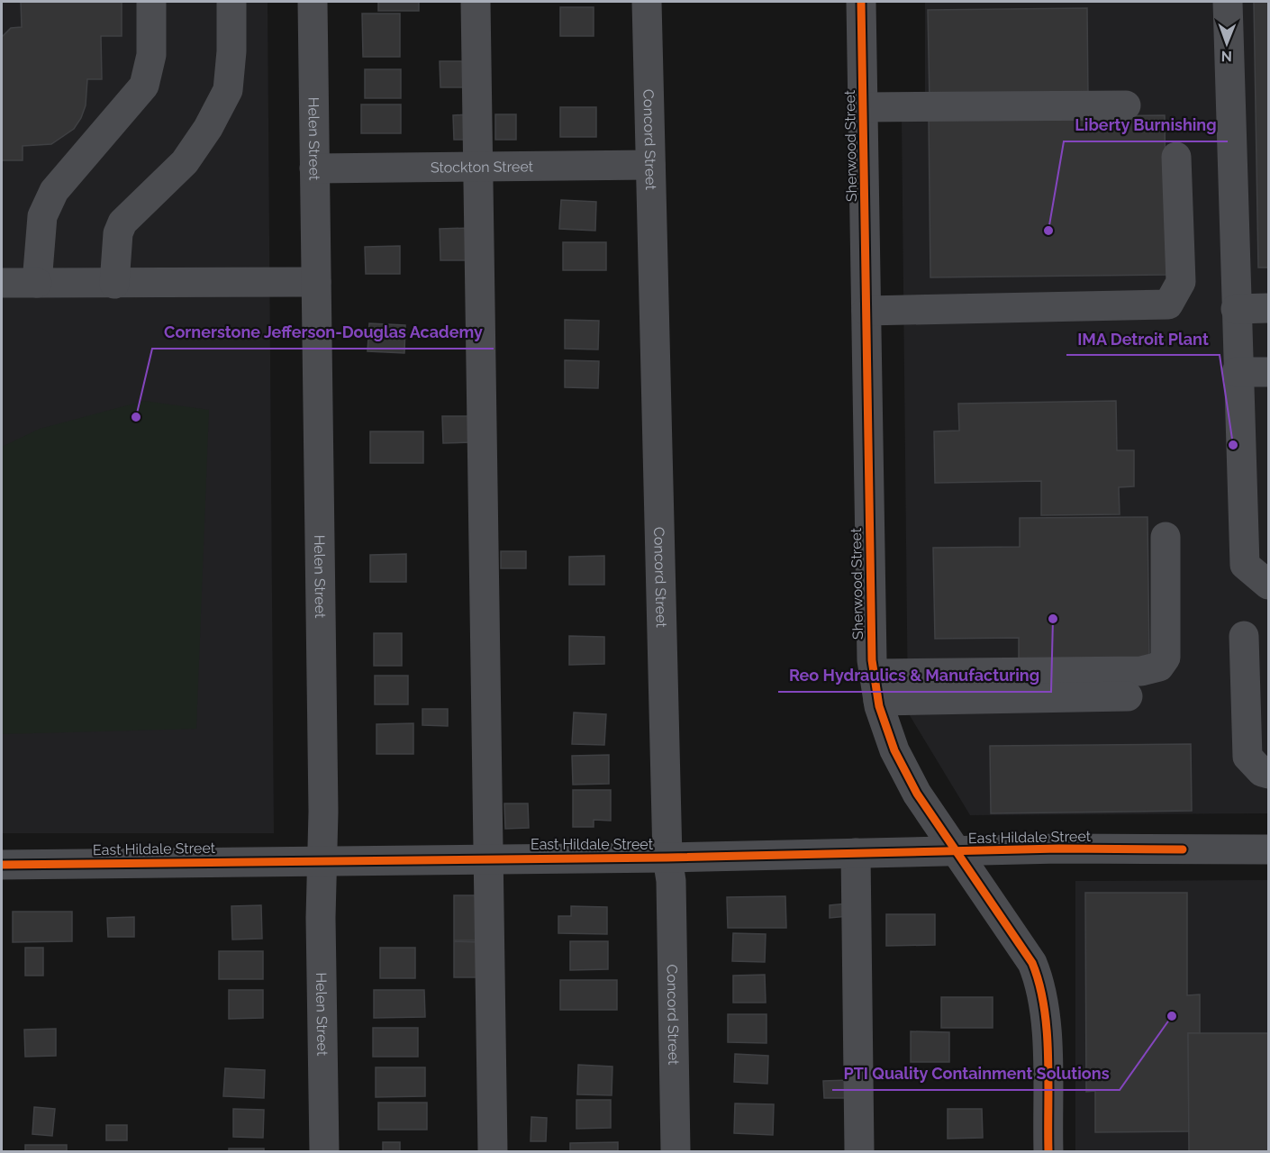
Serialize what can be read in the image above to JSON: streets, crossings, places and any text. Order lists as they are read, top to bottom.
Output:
{
  "streets": {
    "street": [
      "Helen Street",
      "Concord Street",
      "Sherwood Street",
      "Stockton Street",
      "East Hildale Street"
    ]
  },
  "crossings": [
    ["Helen Street", "Stockton Street"],
    ["Helen Street", "East Hildale Street"],
    ["Concord Street", "Stockton Street"],
    ["Concord Street", "East Hildale Street"],
    ["Sherwood Street", "East Hildale Street"]
  ],
  "places": [
    "Liberty Burnishing",
    "Cornerstone Jefferson-Douglas Academy",
    "IMA Detroit Plant",
    "Reo Hydraulics & Manufacturing",
    "PTI Quality Containment Solutions"
  ],
  "north": "bottom"
}
